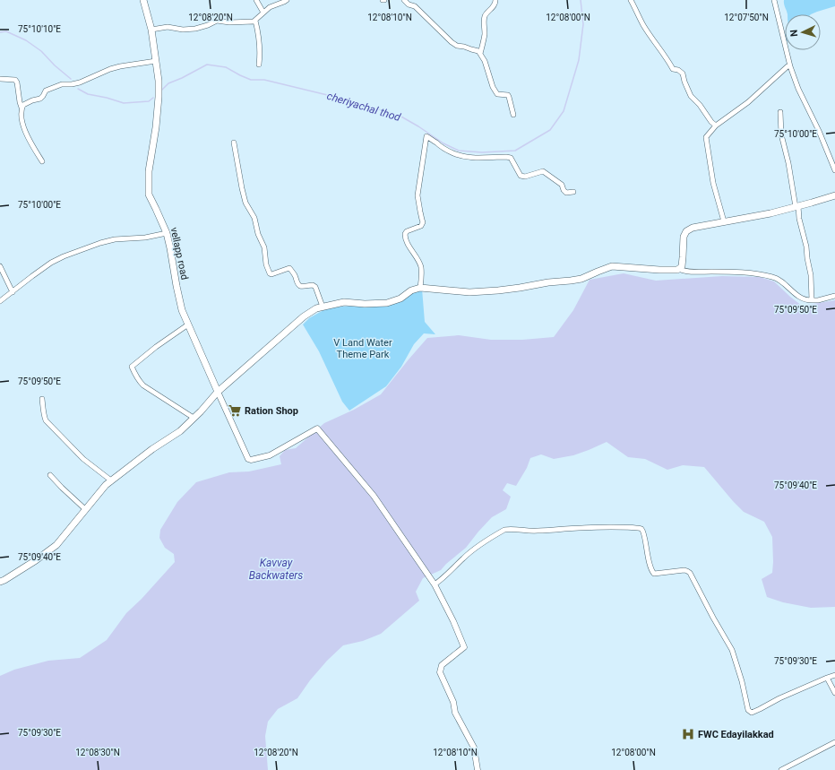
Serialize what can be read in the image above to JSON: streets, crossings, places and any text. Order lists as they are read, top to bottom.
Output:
{
  "streets": {
    "main road": ["vellapp road"]
  },
  "water": ["cheriyachal thod", "Kavvay Backwaters"],
  "parks": ["V Land Water Theme Park"],
  "places": {
    "supermarket": ["Ration Shop"],
    "hospital": ["FWC Edayilakkad"]
  },
  "north": "left",
  "coordinates": [
    "12°08'20\"N",
    "12°08'10\"N",
    "12°08'00\"N",
    "12°07'50\"N",
    "75°10'10\"E",
    "75°10'00\"E",
    "75°09'50\"E",
    "75°09'40\"E",
    "75°09'30\"E",
    "12°08'30\"N"
  ]
}
